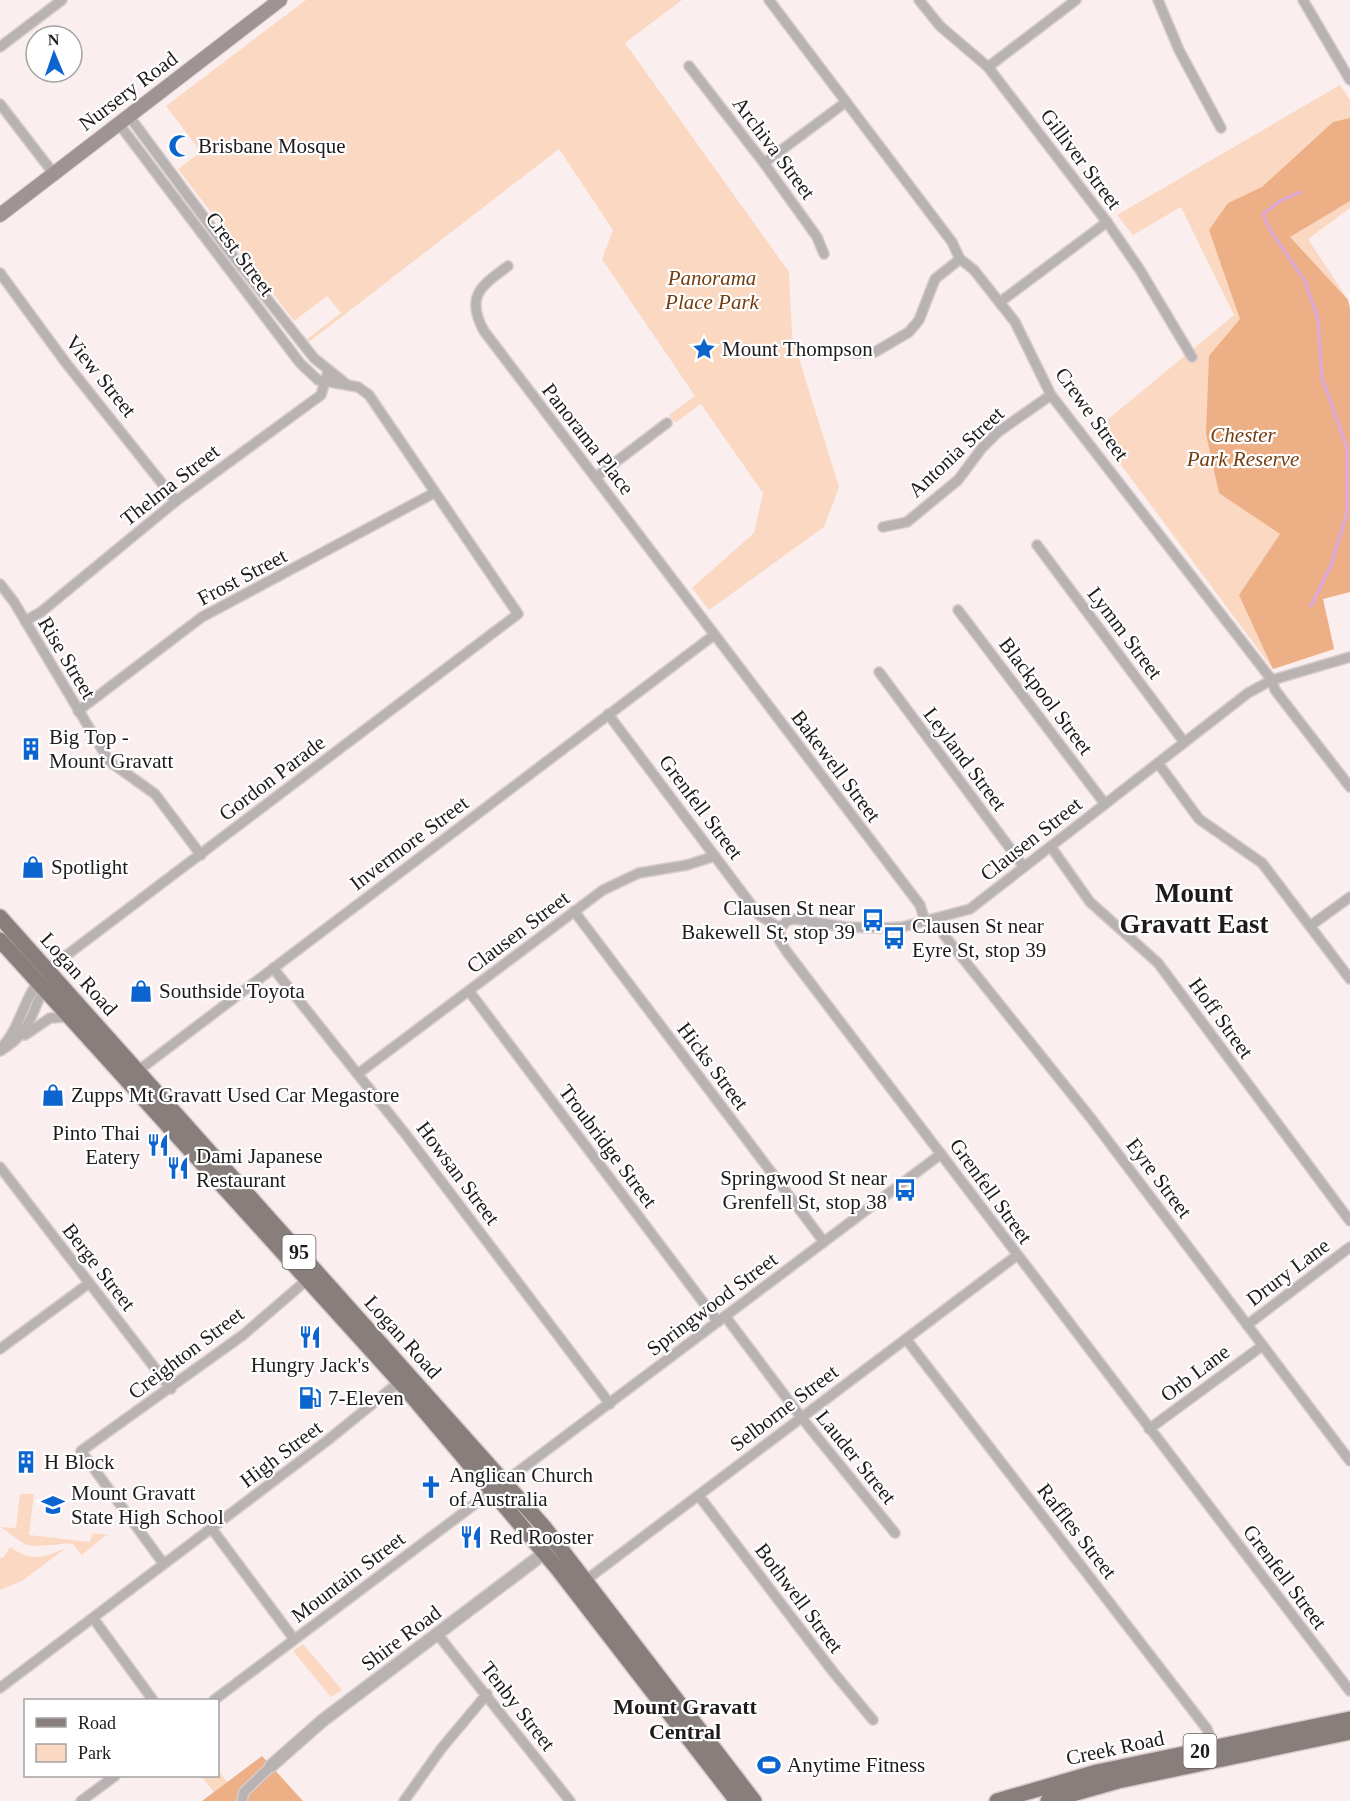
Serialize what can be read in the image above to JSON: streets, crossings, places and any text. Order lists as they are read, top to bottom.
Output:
{
  "streets": {
    "main road": [
      "Nursery Road",
      "Logan Road",
      "95",
      "Creek Road",
      "20"
    ],
    "street": [
      "Archiva Street",
      "Gilliver Street",
      "Crest Street",
      "View Street",
      "Crewe Street",
      "Panorama Place",
      "Antonia Street",
      "Thelma Street",
      "Frost Street",
      "Lymm Street",
      "Rise Street",
      "Blackpool Street",
      "Leyland Street",
      "Bakewell Street",
      "Gordon Parade",
      "Grenfell Street",
      "Clausen Street",
      "Invermore Street",
      "Hoff Street",
      "Hicks Street",
      "Troubridge Street",
      "Howsan Street",
      "Eyre Street",
      "Berge Street",
      "Drury Lane",
      "Springwood Street",
      "Creighton Street",
      "Orb Lane",
      "Selborne Street",
      "High Street",
      "Lauder Street",
      "Raffles Street",
      "Mountain Street",
      "Bothwell Street",
      "Shire Road",
      "Tenby Street"
    ]
  },
  "crossings": [
    ["Nursery Road", "Crest Street"],
    ["Crest Street", "Thelma Street"],
    ["Crest Street", "Frost Street"],
    ["Crest Street", "Gordon Parade"],
    ["View Street", "Thelma Street"],
    ["Crewe Street", "Antonia Street"],
    ["Crewe Street", "Clausen Street"],
    ["Panorama Place", "Bakewell Street"],
    ["Panorama Place", "Invermore Street"],
    ["Thelma Street", "Rise Street"],
    ["Frost Street", "Rise Street"],
    ["Lymm Street", "Clausen Street"],
    ["Rise Street", "Gordon Parade"],
    ["Blackpool Street", "Clausen Street"],
    ["Leyland Street", "Clausen Street"],
    ["Bakewell Street", "Clausen Street"],
    ["Bakewell Street", "Invermore Street"],
    ["Gordon Parade", "Logan Road"],
    ["Grenfell Street", "Clausen Street"],
    ["Grenfell Street", "Invermore Street"],
    ["Grenfell Street", "Springwood Street"],
    ["Grenfell Street", "Orb Lane"],
    ["Grenfell Street", "Selborne Street"],
    ["Clausen Street", "Hoff Street"],
    ["Clausen Street", "Hicks Street"],
    ["Clausen Street", "Troubridge Street"],
    ["Clausen Street", "Howsan Street"],
    ["Clausen Street", "Eyre Street"],
    ["Invermore Street", "Logan Road"],
    ["Invermore Street", "Howsan Street"],
    ["Logan Road", "Springwood Street"],
    ["Logan Road", "Creighton Street"],
    ["Logan Road", "Selborne Street"],
    ["Logan Road", "High Street"],
    ["Logan Road", "Mountain Street"],
    ["Logan Road", "Shire Road"],
    ["Hicks Street", "Springwood Street"],
    ["Troubridge Street", "Springwood Street"],
    ["Troubridge Street", "Lauder Street"],
    ["Howsan Street", "Springwood Street"],
    ["Eyre Street", "Drury Lane"],
    ["Eyre Street", "Orb Lane"],
    ["Berge Street", "Creighton Street"],
    ["Springwood Street", "Lauder Street"],
    ["Springwood Street", "Mountain Street"],
    ["Creighton Street", "High Street"],
    ["Selborne Street", "Lauder Street"],
    ["Selborne Street", "Raffles Street"],
    ["Selborne Street", "Bothwell Street"],
    ["Raffles Street", "Creek Road"],
    ["Shire Road", "Tenby Street"]
  ],
  "districts": ["Mount Gravatt East", "Mount Gravatt Central"],
  "parks": ["Panorama Place Park", "Chester Park Reserve"],
  "places": {
    "mosque": ["Brisbane Mosque"],
    "place": ["Mount Thompson"],
    "building": ["Big Top - Mount Gravatt", "H Block"],
    "shop": ["Spotlight", "Southside Toyota", "Zupps Mt Gravatt Used Car Megastore"],
    "bus stop": ["Clausen St near Bakewell St, stop 39", "Clausen St near Eyre St, stop 39", "Springwood St near Grenfell St, stop 38"],
    "restaurant": [
      "Pinto Thai Eatery",
      "Dami Japanese Restaurant",
      "Hungry Jack's",
      "Red Rooster"
    ],
    "fuel station": ["7-Eleven"],
    "church": ["Anglican Church of Australia"],
    "school or university": ["Mount Gravatt State High School"],
    "sports": ["Anytime Fitness"]
  },
  "legend": ["Road", "Park"],
  "north": "top"
}
